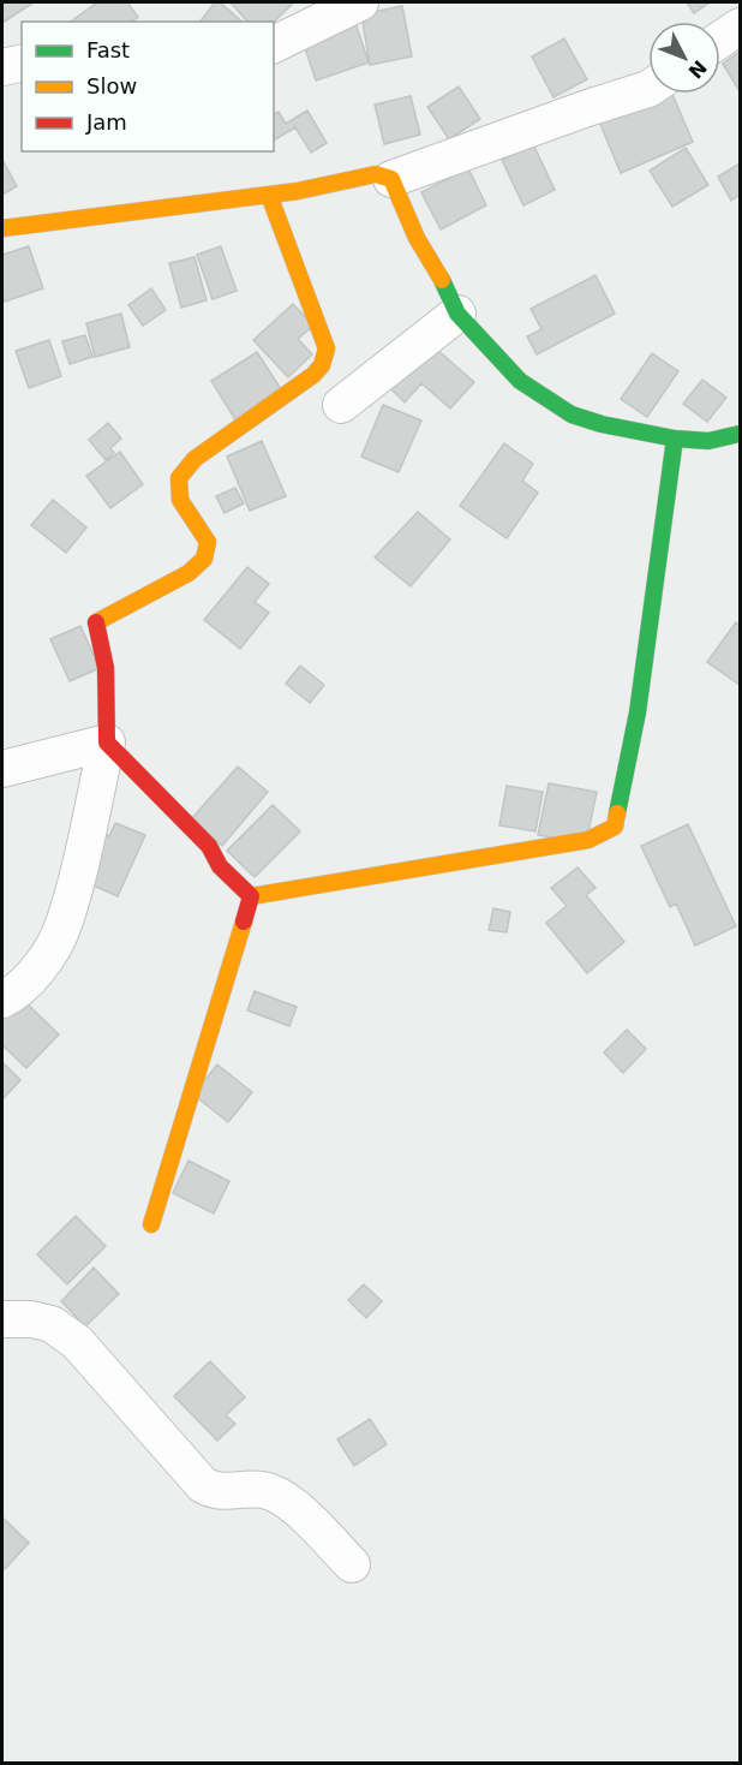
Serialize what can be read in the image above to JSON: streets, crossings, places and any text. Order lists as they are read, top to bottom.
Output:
{
  "legend": ["Fast", "Slow", "Jam"],
  "north": "bottom right"
}
